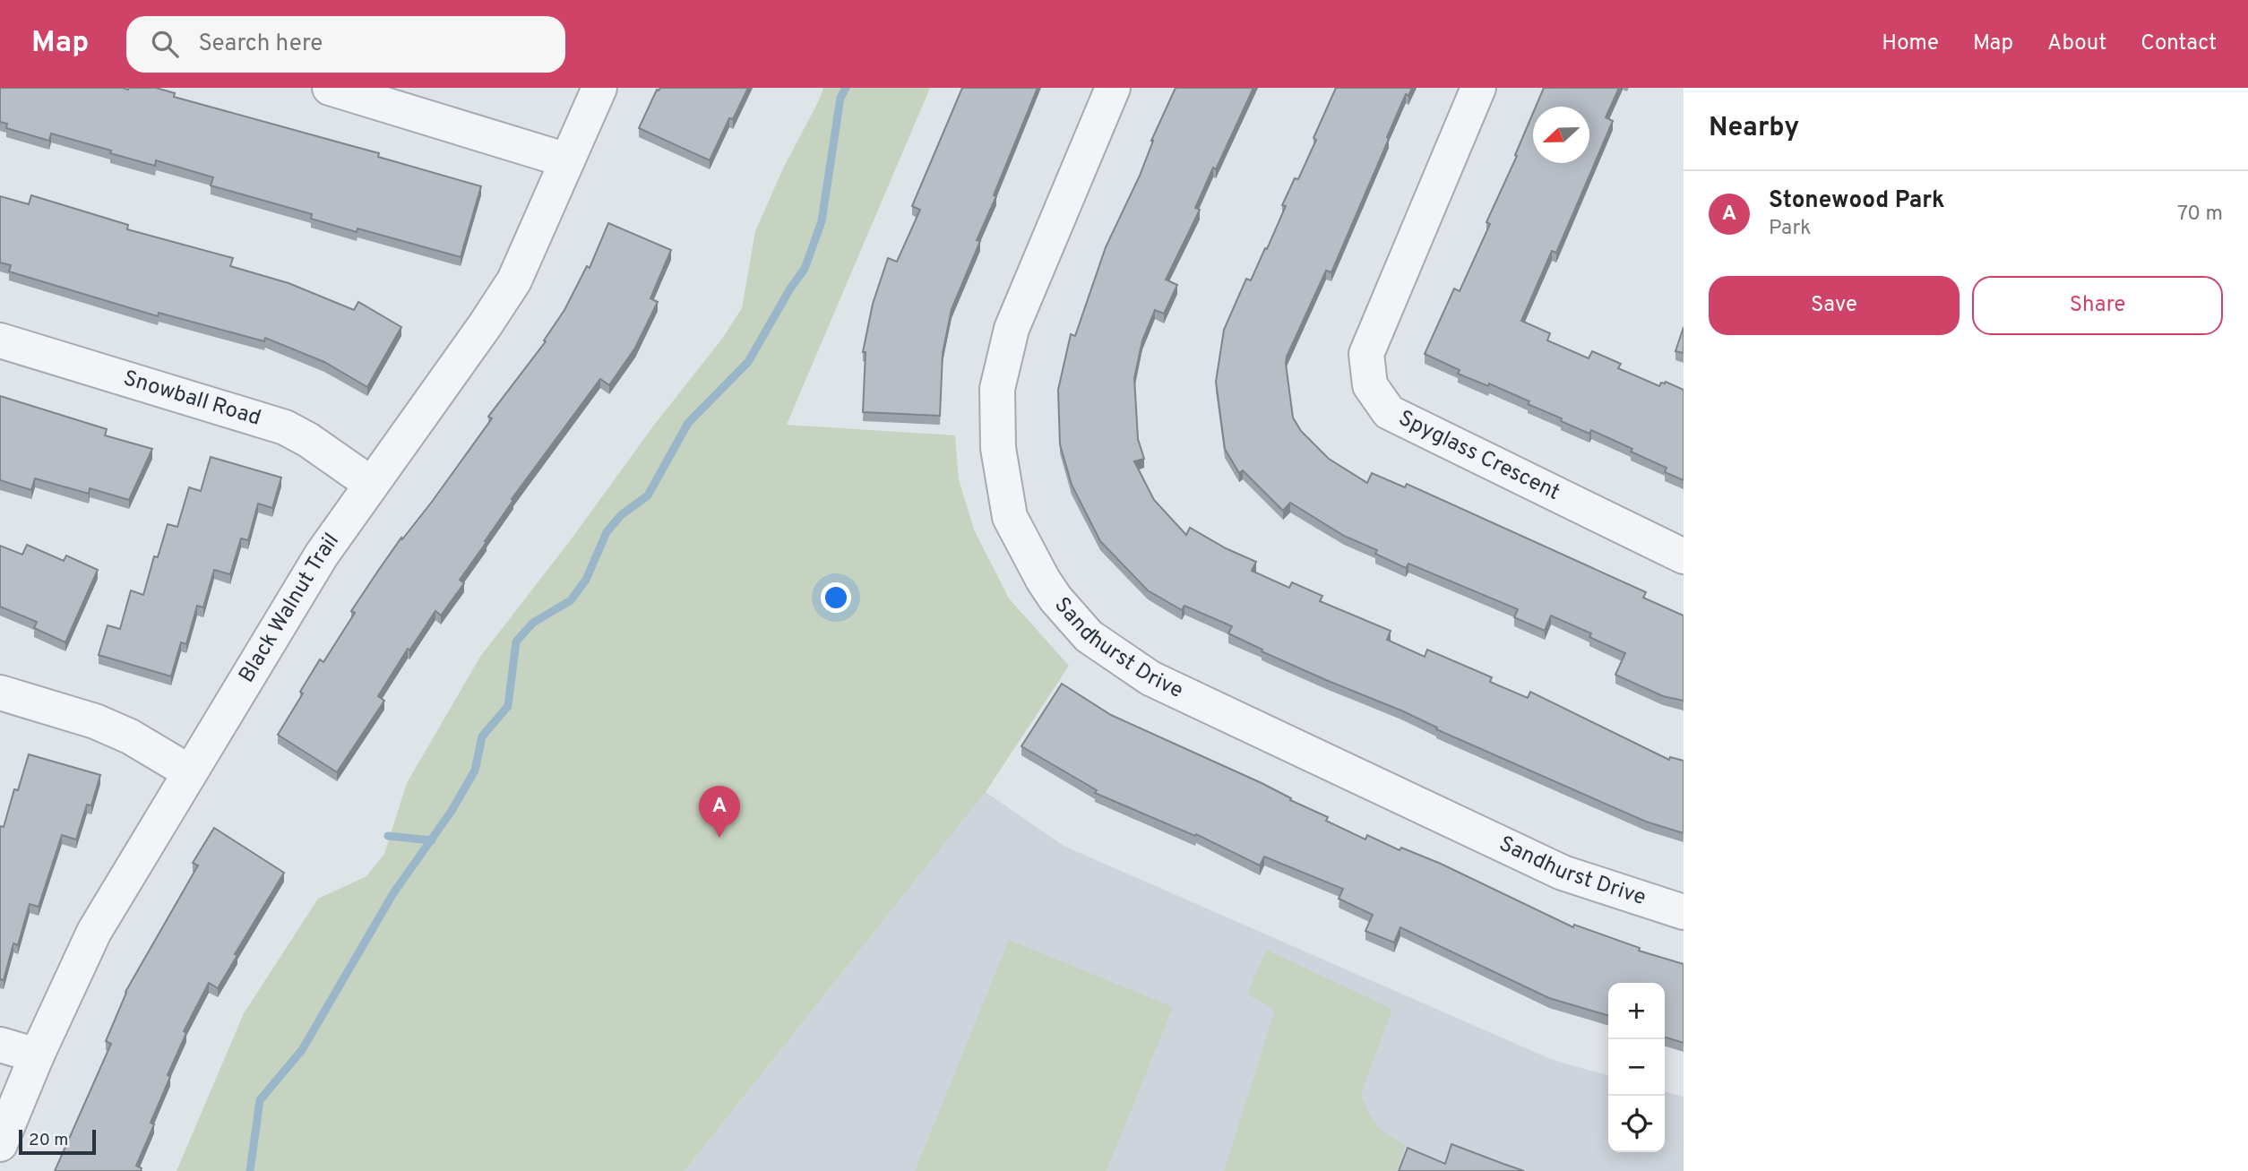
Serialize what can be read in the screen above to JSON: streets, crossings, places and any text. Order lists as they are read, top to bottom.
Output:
{
  "streets": {
    "street": [
      "Snowball Road",
      "Spyglass Crescent",
      "Black Walnut Trail",
      "Sandhurst Drive"
    ]
  },
  "crossings": [
    ["Snowball Road", "Black Walnut Trail"]
  ],
  "scale_bar": "20 m",
  "north": "left",
  "page": {
    "header": "Map",
    "search": "Search here",
    "nav": [
      "Home",
      "Map",
      "About",
      "Contact"
    ],
    "heading": "Nearby",
    "list": [
      {
        "mark": "A",
        "name": "Stonewood Park",
        "note": "Park",
        "value": "70 m"
      }
    ],
    "buttons": ["Save", "Share"],
    "pins": "A",
    "map_buttons": ["+", "−"],
    "scale": "20 m"
  }
}
